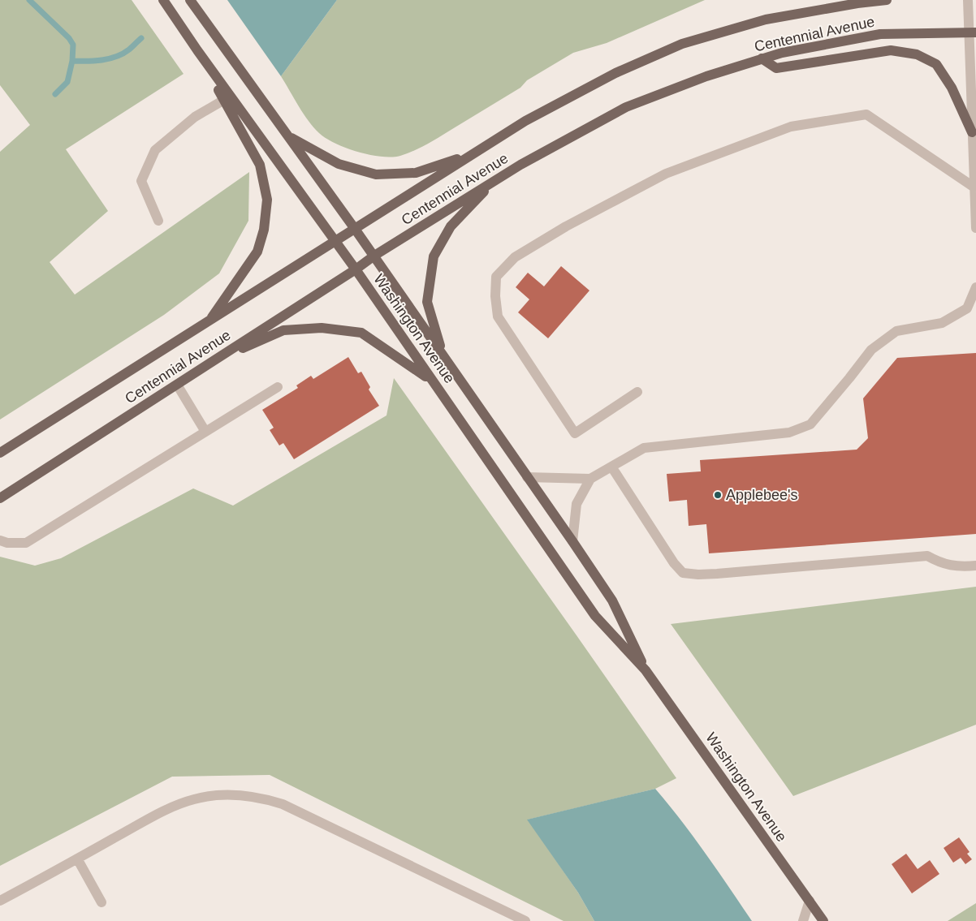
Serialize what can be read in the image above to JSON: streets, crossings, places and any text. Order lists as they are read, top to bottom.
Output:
{
  "streets": {
    "main road": ["Centennial Avenue", "Washington Avenue"]
  },
  "crossings": [
    ["Centennial Avenue", "Washington Avenue"]
  ],
  "places": ["Applebee's"]
}
